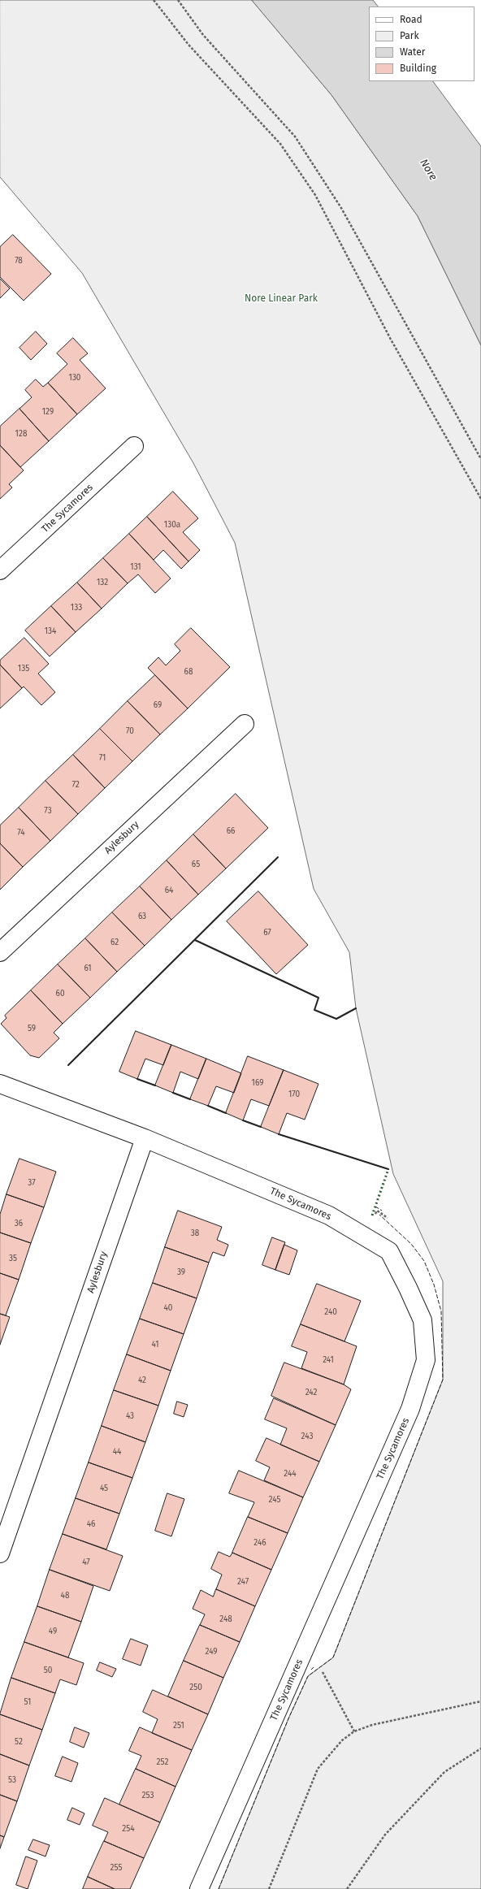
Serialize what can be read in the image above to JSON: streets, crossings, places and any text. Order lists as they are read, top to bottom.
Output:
{
  "streets": {
    "street": ["The Sycamores", "Aylesbury"]
  },
  "crossings": [
    ["The Sycamores", "Aylesbury"]
  ],
  "water": ["Nore"],
  "parks": ["Nore Linear Park"],
  "house_numbers": [
    "78",
    "130",
    "129",
    "128",
    "130a",
    "131",
    "132",
    "133",
    "134",
    "135",
    "68",
    "69",
    "70",
    "71",
    "72",
    "73",
    "66",
    "74",
    "65",
    "64",
    "63",
    "67",
    "62",
    "61",
    "60",
    "59",
    "169",
    "170",
    "37",
    "36",
    "38",
    "35",
    "39",
    "40",
    "240",
    "41",
    "241",
    "42",
    "242",
    "43",
    "243",
    "44",
    "244",
    "45",
    "245",
    "46",
    "246",
    "47",
    "247",
    "48",
    "248",
    "49",
    "249",
    "50",
    "250",
    "51",
    "251",
    "52",
    "252",
    "53",
    "253",
    "254",
    "255"
  ],
  "legend": [
    "Road",
    "Park",
    "Water",
    "Building"
  ]
}
